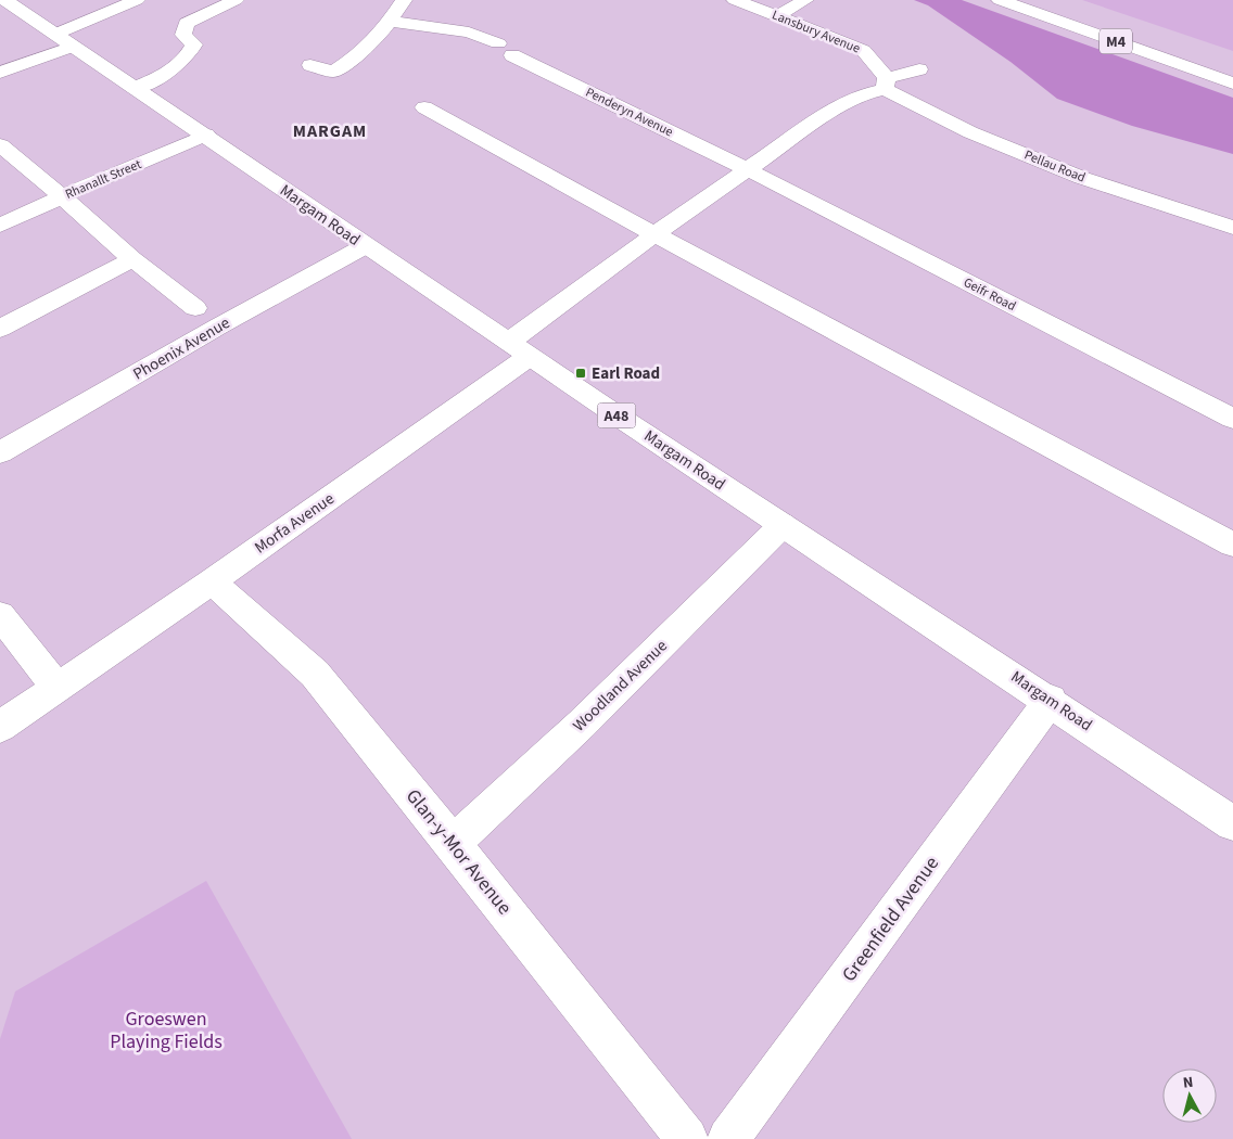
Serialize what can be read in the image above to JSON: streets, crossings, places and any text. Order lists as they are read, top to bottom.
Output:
{
  "streets": {
    "main road": [
      "Lansbury Avenue",
      "M4",
      "Penderyn Avenue",
      "Pellau Road",
      "Rhanallt Street",
      "Margam Road",
      "Geifr Road",
      "Phoenix Avenue",
      "A48",
      "Morfa Avenue",
      "Woodland Avenue",
      "Glan-y-Mor Avenue",
      "Greenfield Avenue"
    ]
  },
  "crossings": [
    ["Lansbury Avenue", "Pellau Road"],
    ["Penderyn Avenue", "Geifr Road"],
    ["Rhanallt Street", "Margam Road"],
    ["Margam Road", "Phoenix Avenue"],
    ["Margam Road", "Morfa Avenue"],
    ["Margam Road", "Woodland Avenue"],
    ["Margam Road", "Greenfield Avenue"],
    ["Morfa Avenue", "Glan-y-Mor Avenue"],
    ["Woodland Avenue", "Glan-y-Mor Avenue"]
  ],
  "districts": ["MARGAM"],
  "parks": ["Groeswen Playing Fields"],
  "places": {
    "transit": ["Earl Road"]
  },
  "north": "top"
}
